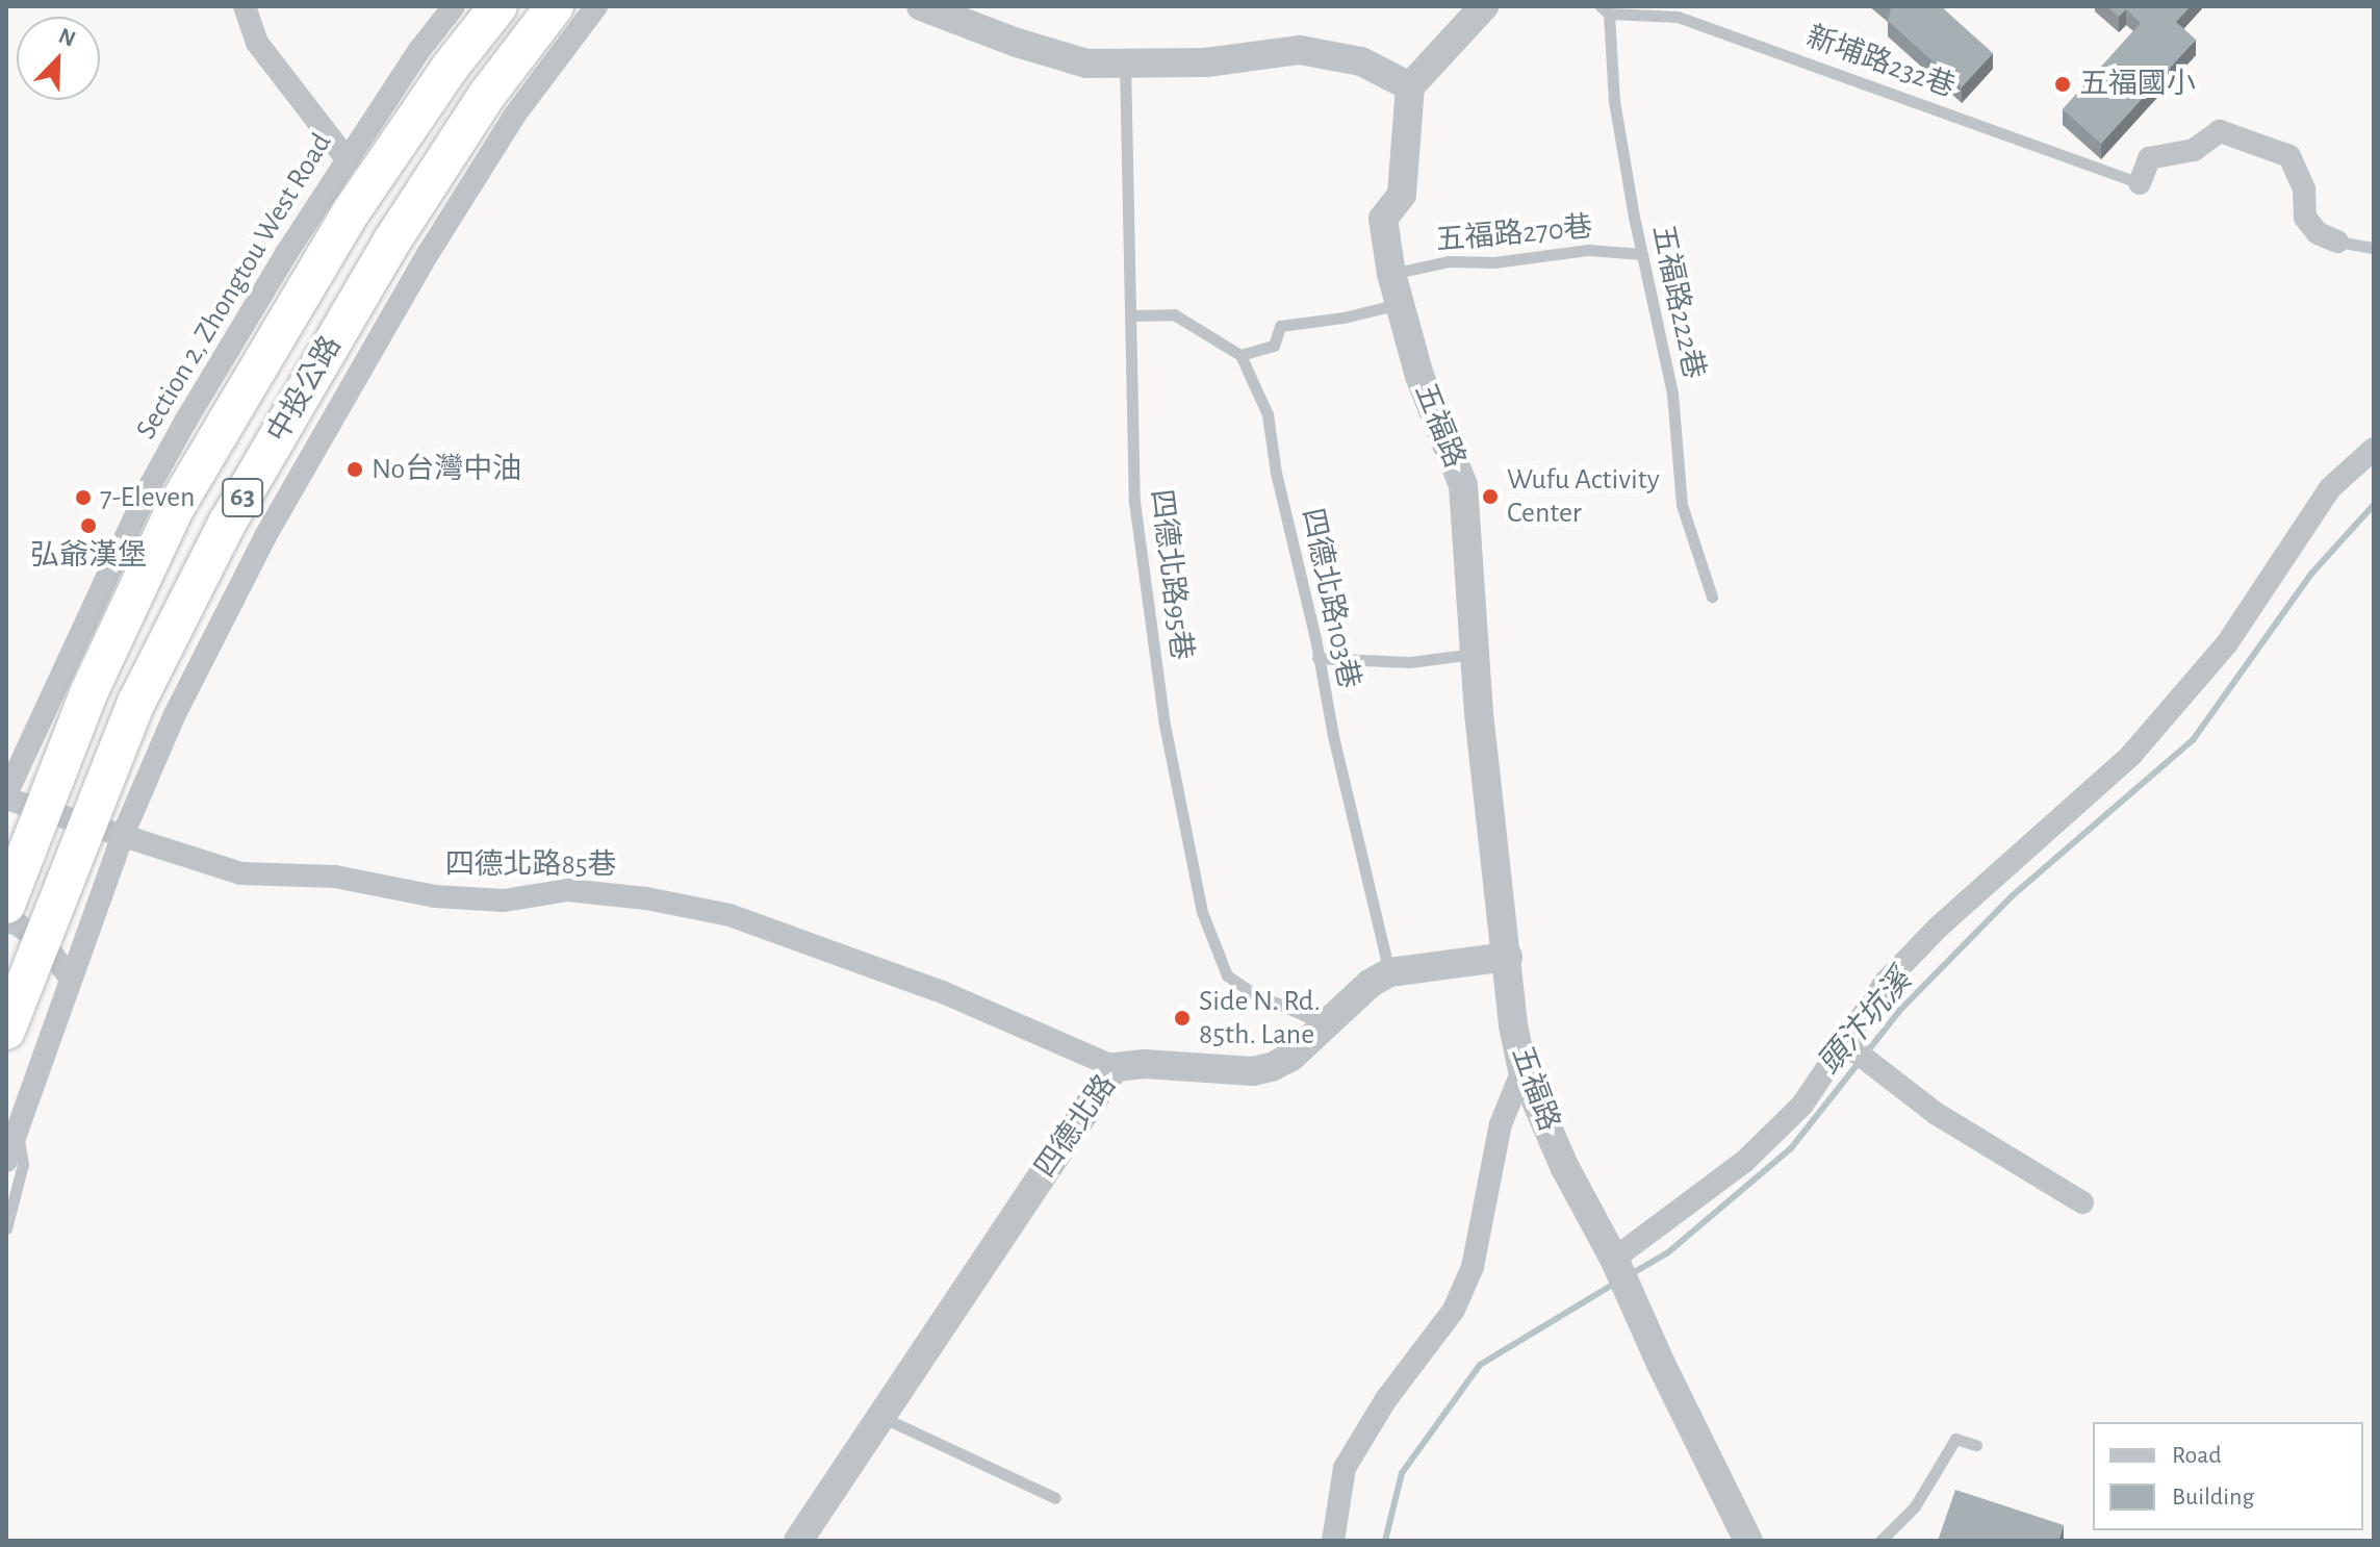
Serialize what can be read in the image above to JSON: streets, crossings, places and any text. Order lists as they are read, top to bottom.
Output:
{
  "streets": {
    "main road": ["中投公路", "63"],
    "street": [
      "Section 2, Zhongtou West Road",
      "五福路",
      "四德北路85巷",
      "四德北路"
    ],
    "lane": [
      "新埔路232巷",
      "五福路270巷",
      "五福路222巷",
      "四德北路95巷",
      "四德北路103巷"
    ]
  },
  "crossings": [
    ["新埔路232巷", "五福路222巷"],
    ["五福路270巷", "五福路222巷"],
    ["五福路270巷", "五福路"],
    ["Section 2, Zhongtou West Road", "四德北路85巷"],
    ["五福路", "四德北路"],
    ["四德北路95巷", "四德北路"],
    ["四德北路103巷", "四德北路"],
    ["四德北路85巷", "四德北路"]
  ],
  "water": ["頭汴坑溪"],
  "places": [
    "五福國小",
    "No台灣中油",
    "Wufu Activity Center",
    "7-Eleven",
    "弘爺漢堡",
    "Side N. Rd. 85th. Lane"
  ],
  "legend": ["Road", "Building"],
  "north": "top right"
}
